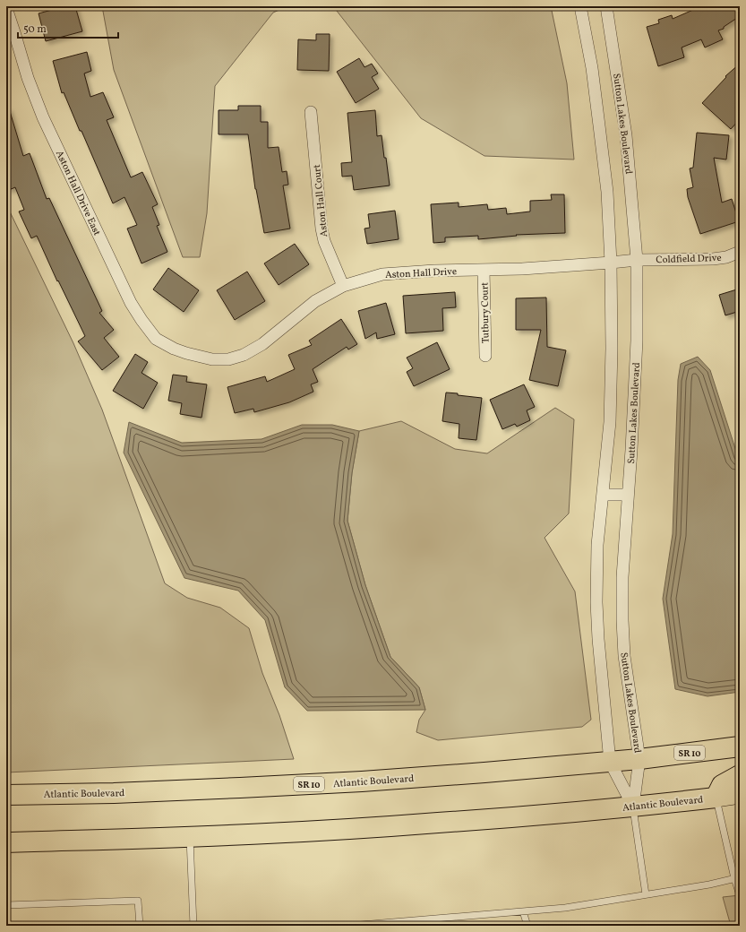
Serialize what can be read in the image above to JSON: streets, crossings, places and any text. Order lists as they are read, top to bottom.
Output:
{
  "streets": {
    "highway": ["SR 10", "Atlantic Boulevard"],
    "street": [
      "Sutton Lakes Boulevard",
      "Aston Hall Drive East",
      "Aston Hall Court",
      "Coldfield Drive",
      "Aston Hall Drive",
      "Tutbury Court"
    ]
  },
  "crossings": [
    ["Sutton Lakes Boulevard", "Coldfield Drive"],
    ["Sutton Lakes Boulevard", "Aston Hall Drive"],
    ["Sutton Lakes Boulevard", "Atlantic Boulevard"],
    ["Aston Hall Drive East", "Aston Hall Drive"],
    ["Aston Hall Court", "Aston Hall Drive"],
    ["Coldfield Drive", "Aston Hall Drive"],
    ["Aston Hall Drive", "Tutbury Court"]
  ],
  "scale_bar": "50 m"
}
